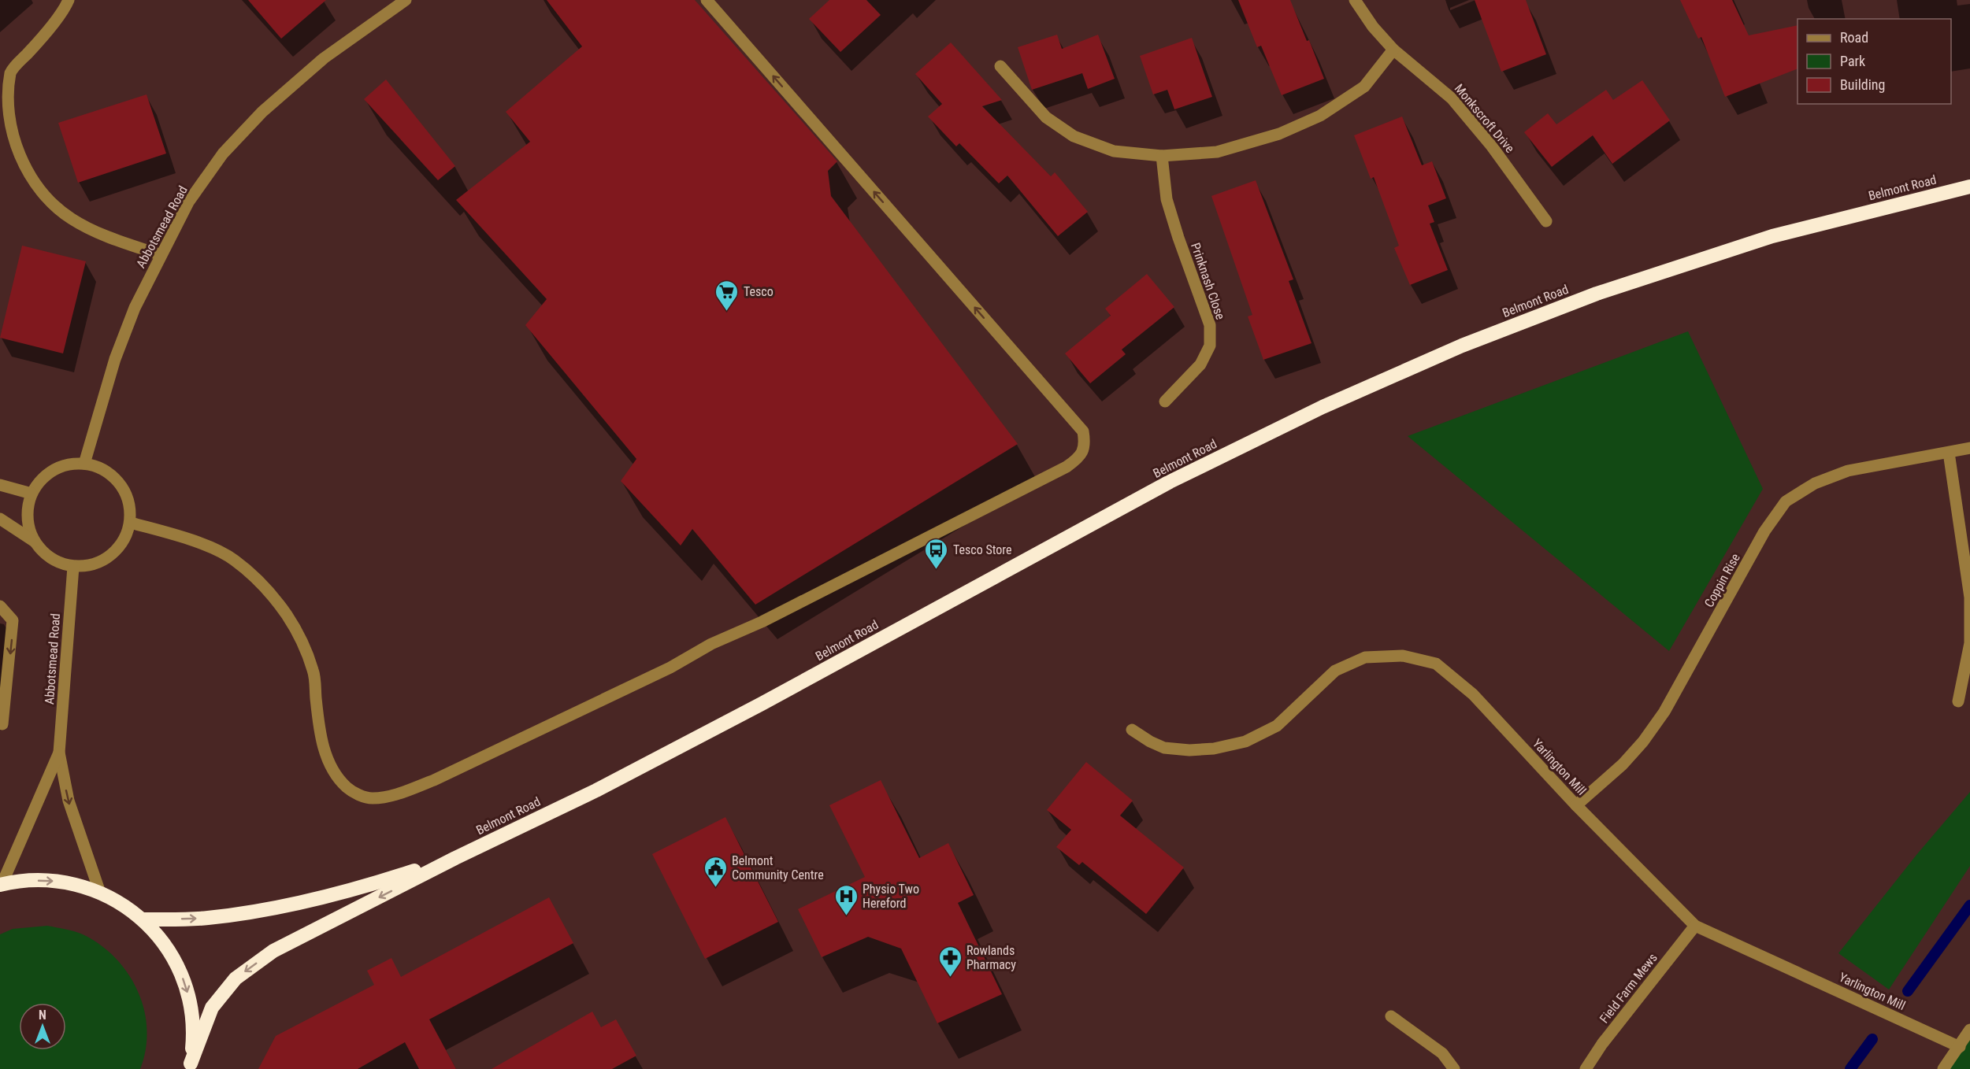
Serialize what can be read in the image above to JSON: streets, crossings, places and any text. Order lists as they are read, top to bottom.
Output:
{
  "streets": {
    "highway": ["Belmont Road"],
    "street": [
      "Monkscroft Drive",
      "Abbotsmead Road",
      "Prinknash Close",
      "Coppin Rise",
      "Yarlington Mill",
      "Field Farm Mews"
    ]
  },
  "crossings": [
    ["Coppin Rise", "Yarlington Mill"],
    ["Yarlington Mill", "Field Farm Mews"]
  ],
  "places": {
    "supermarket": ["Tesco"],
    "bus stop": ["Tesco Store"],
    "public building": ["Belmont Community Centre"],
    "hospital": ["Physio Two Hereford"],
    "pharmacy": ["Rowlands Pharmacy"]
  },
  "legend": ["Road", "Park", "Building"],
  "north": "top"
}
